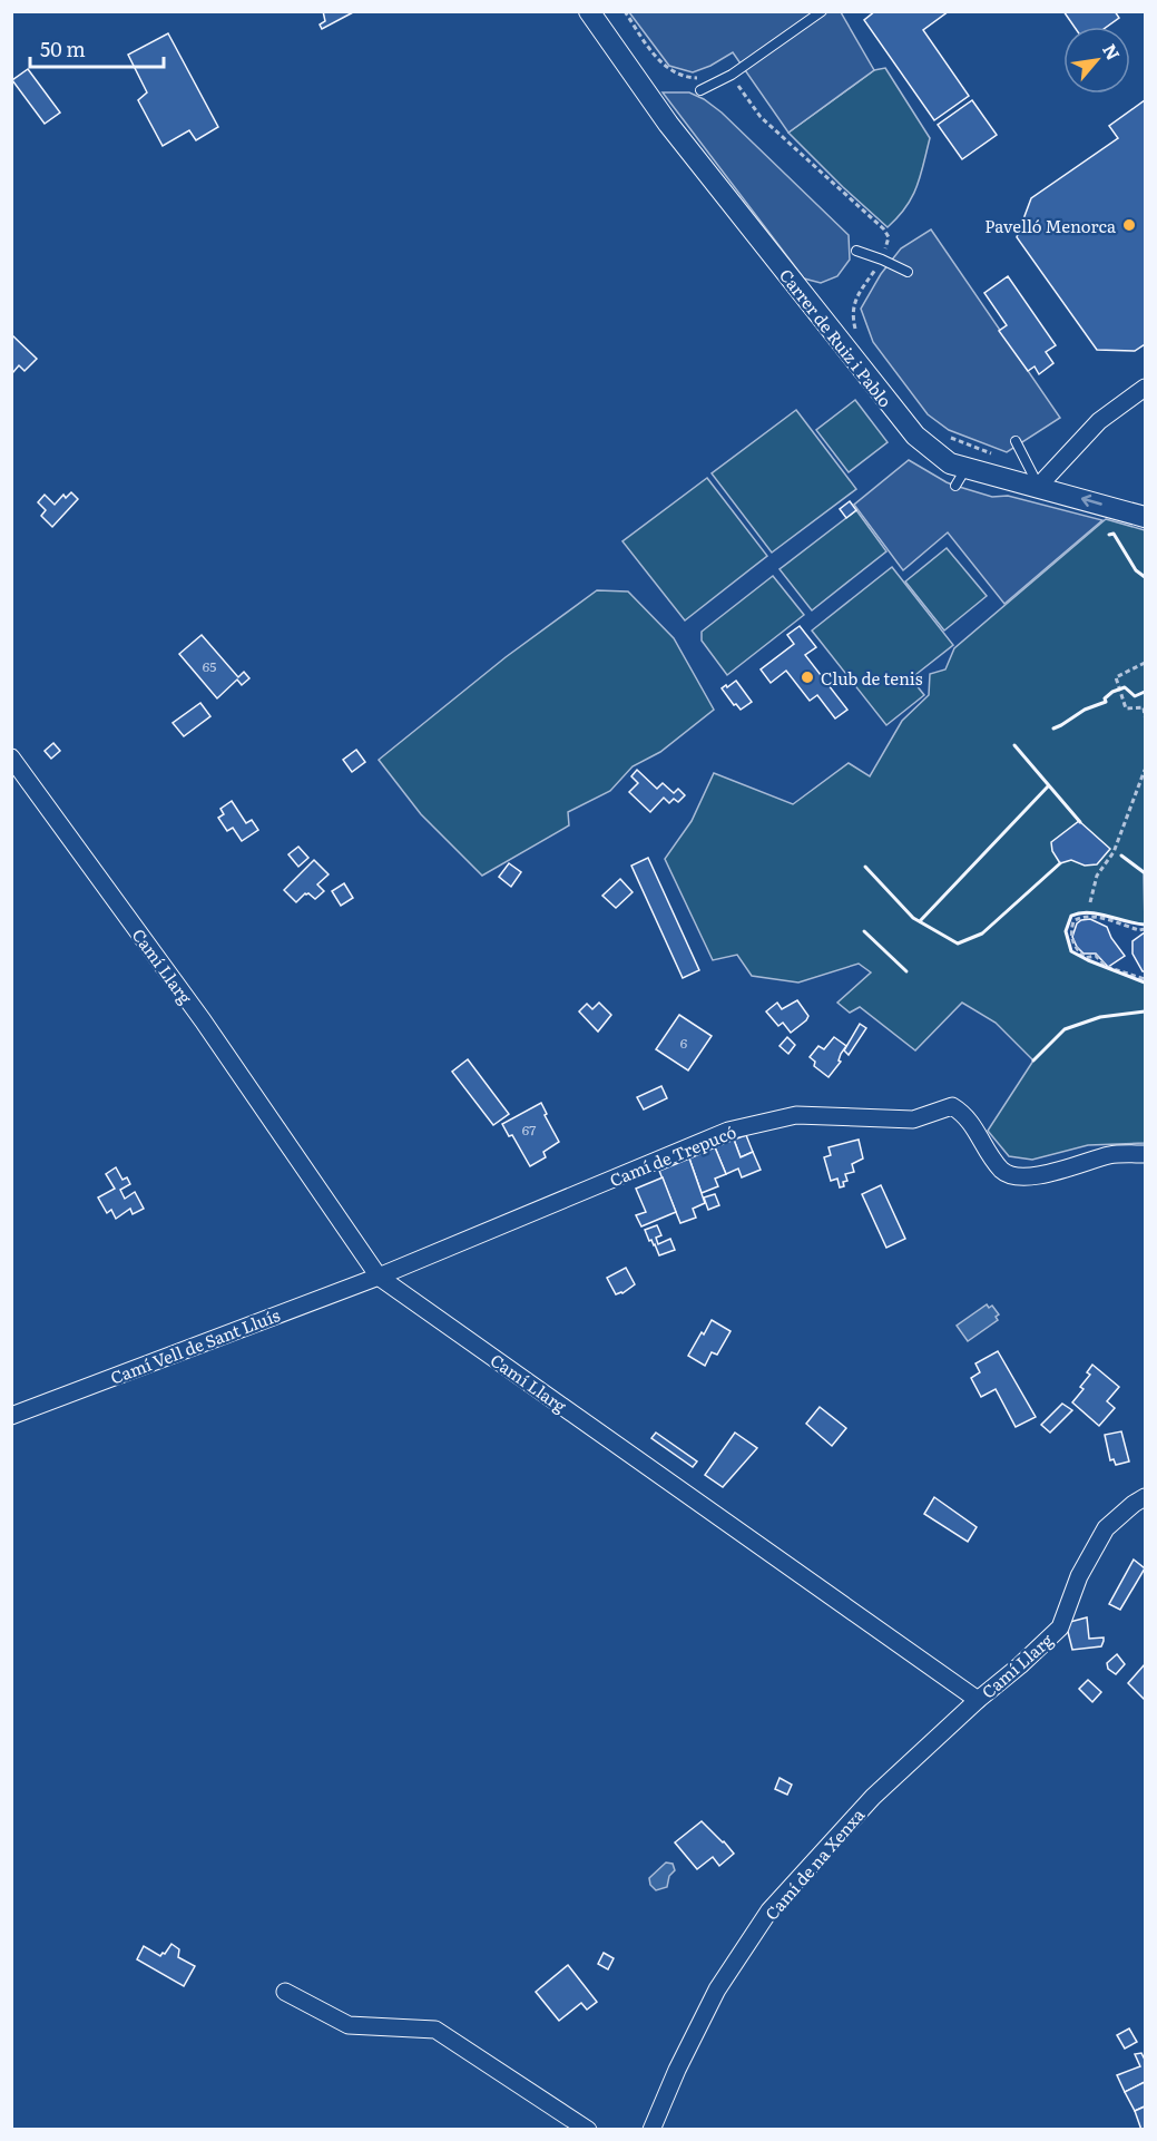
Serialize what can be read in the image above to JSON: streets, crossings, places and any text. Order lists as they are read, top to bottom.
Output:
{
  "streets": {
    "street": [
      "Carrer de Ruiz i Pablo",
      "Camí Llarg",
      "Camí de Trepucó",
      "Camí Vell de Sant Lluís",
      "Camí de na Xenxa"
    ]
  },
  "crossings": [
    ["Camí Llarg", "Camí de Trepucó"],
    ["Camí Llarg", "Camí Vell de Sant Lluís"],
    ["Camí Llarg", "Camí de na Xenxa"],
    ["Camí de Trepucó", "Camí Vell de Sant Lluís"]
  ],
  "places": ["Pavelló Menorca", "Club de tenis"],
  "house_numbers": ["65", "6", "67"],
  "scale_bar": "50 m",
  "north": "top right"
}
